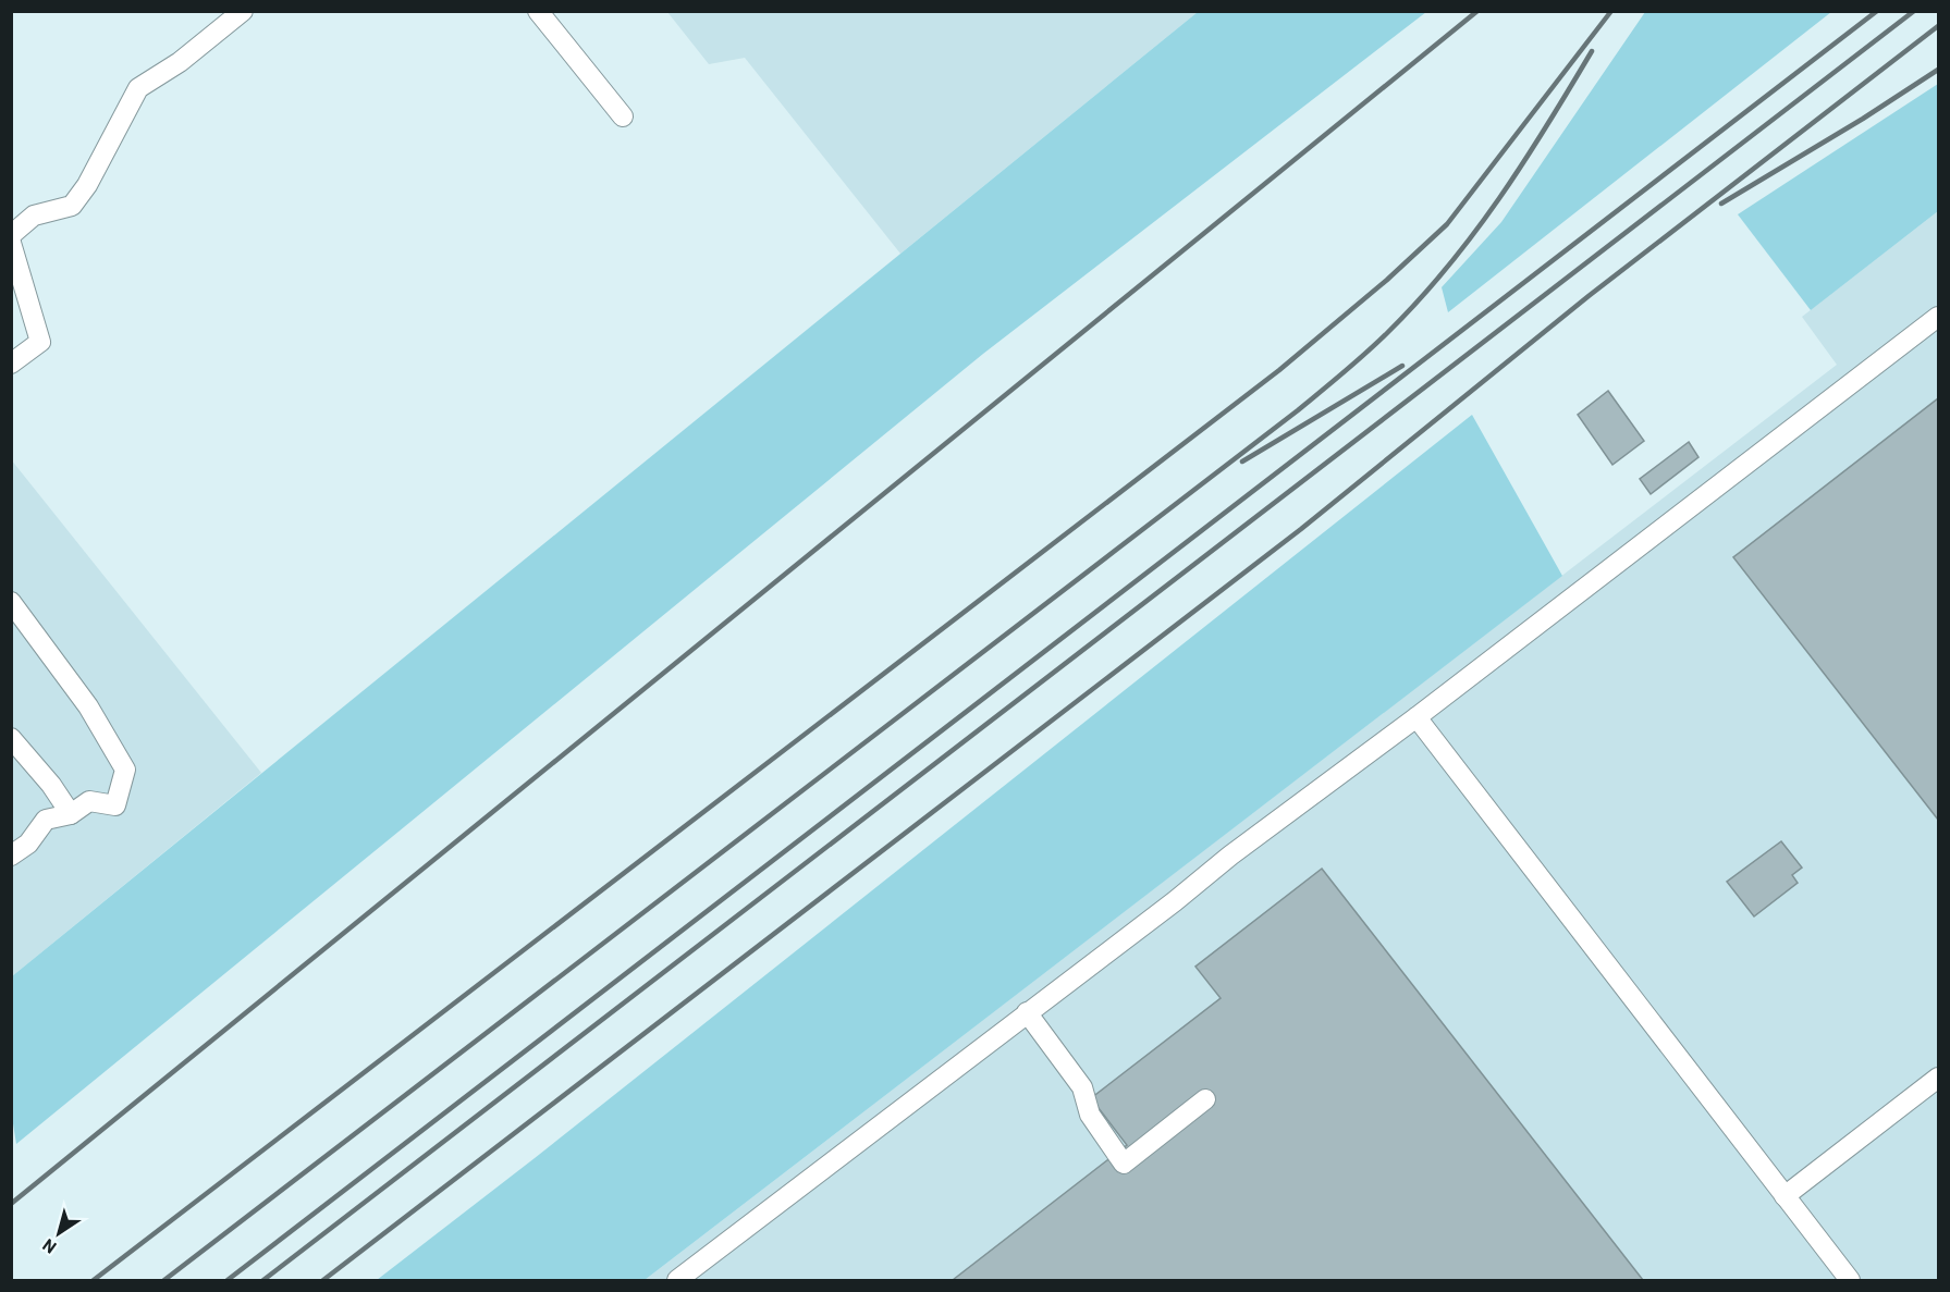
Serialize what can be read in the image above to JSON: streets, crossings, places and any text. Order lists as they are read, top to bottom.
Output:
{
  "north": "bottom left"
}
